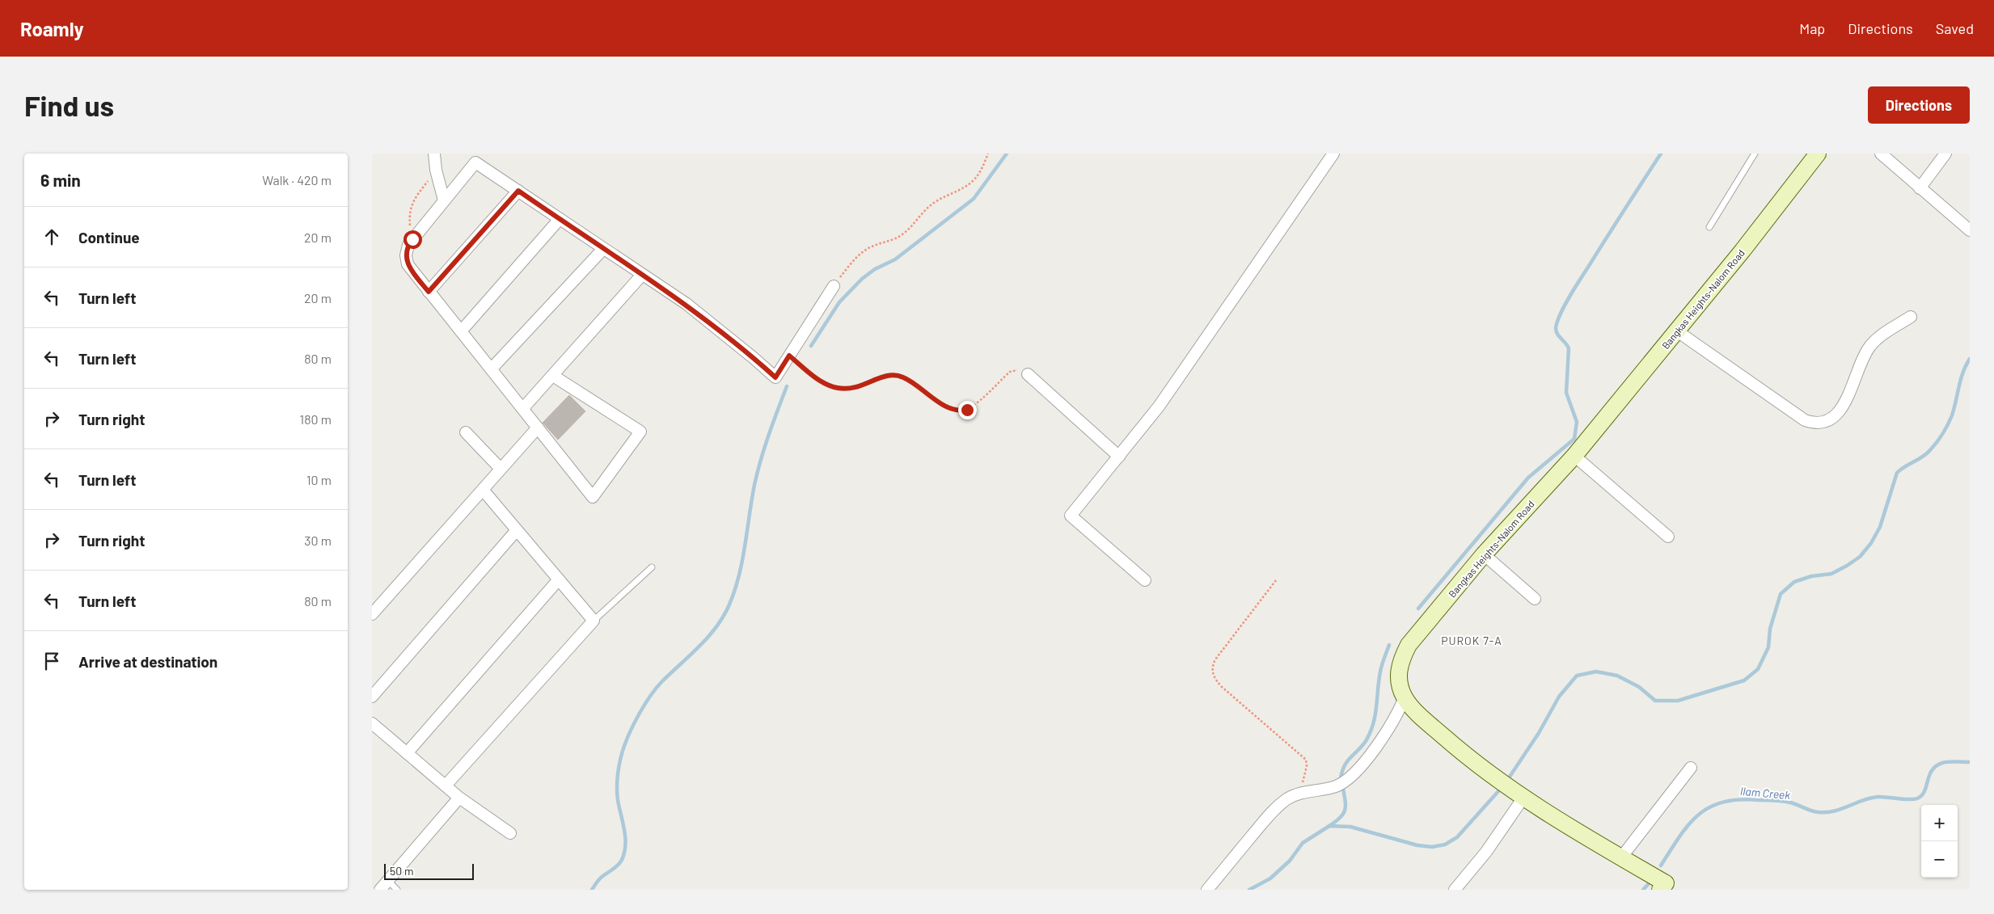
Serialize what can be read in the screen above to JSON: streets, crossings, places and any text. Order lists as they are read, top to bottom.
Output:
{
  "streets": {
    "street": ["Bangkas Heights-Nalom Road"]
  },
  "districts": ["PUROK 7-A"],
  "water": ["Ilam Creek"],
  "scale_bar": "50 m",
  "page": {
    "header": "Roamly",
    "nav": ["Map", "Directions", "Saved"],
    "buttons": "Directions",
    "title": "Find us",
    "heading": ["6 min", "Walk · 420 m"],
    "list": [
      ["Continue", "20 m"],
      ["Turn left", "20 m"],
      ["Turn left", "80 m"],
      ["Turn right", "180 m"],
      ["Turn left", "10 m"],
      ["Turn right", "30 m"],
      ["Turn left", "80 m"],
      "Arrive at destination"
    ],
    "map_buttons": ["+", "−"],
    "scale": "50 m"
  }
}
